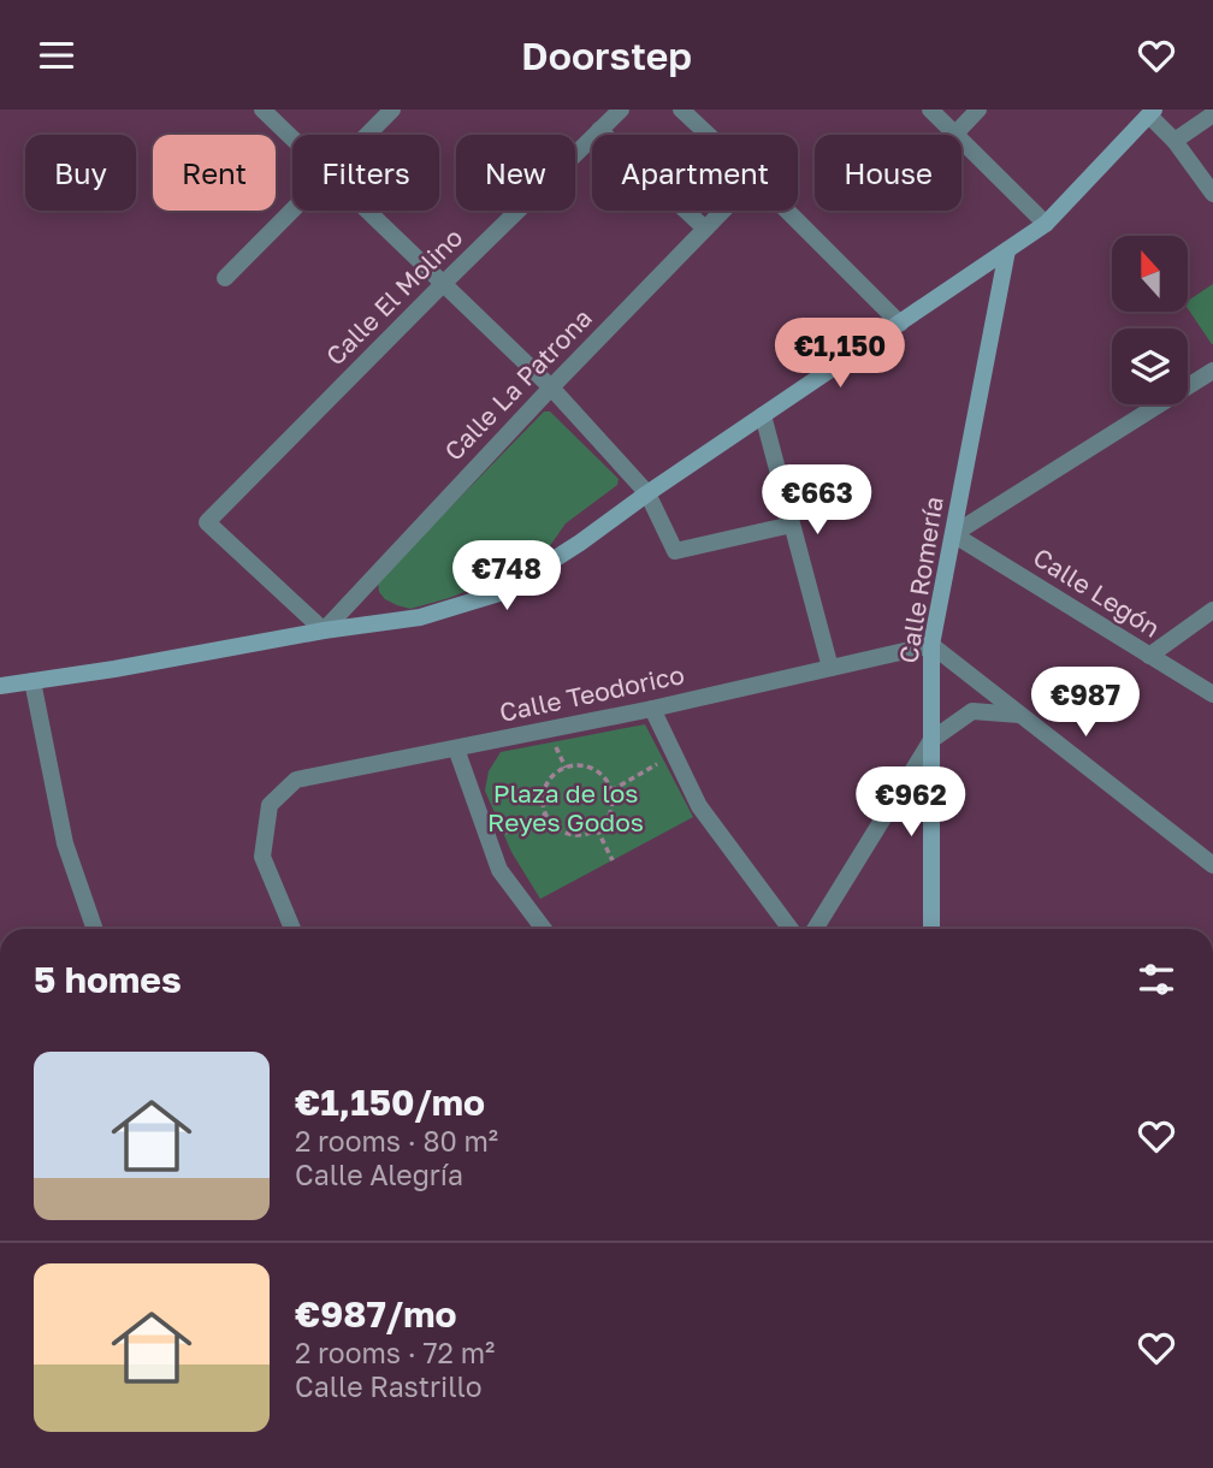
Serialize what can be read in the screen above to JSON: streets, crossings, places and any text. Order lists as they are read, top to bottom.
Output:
{
  "streets": {
    "main road": ["Calle Romería"],
    "street": [
      "Calle El Molino",
      "Calle La Patrona",
      "Calle Legón",
      "Calle Teodorico"
    ]
  },
  "crossings": [
    ["Calle El Molino", "Calle La Patrona"],
    ["Calle Romería", "Calle Legón"],
    ["Calle Romería", "Calle Teodorico"]
  ],
  "parks": ["Plaza de los Reyes Godos"],
  "north": "top",
  "page": {
    "header": "Doorstep",
    "chip": [
      "Buy",
      "Rent",
      "Filters",
      "New",
      "Apartment",
      "House"
    ],
    "price": [
      "€1,150",
      "€663",
      "€748",
      "€987",
      "€962"
    ],
    "heading": "5 homes",
    "list": [
      {
        "name": "€1,150/mo",
        "note": "2 rooms · 80 m² · Calle Alegría"
      },
      {
        "name": "€987/mo",
        "note": "2 rooms · 72 m² · Calle Rastrillo"
      }
    ]
  }
}
